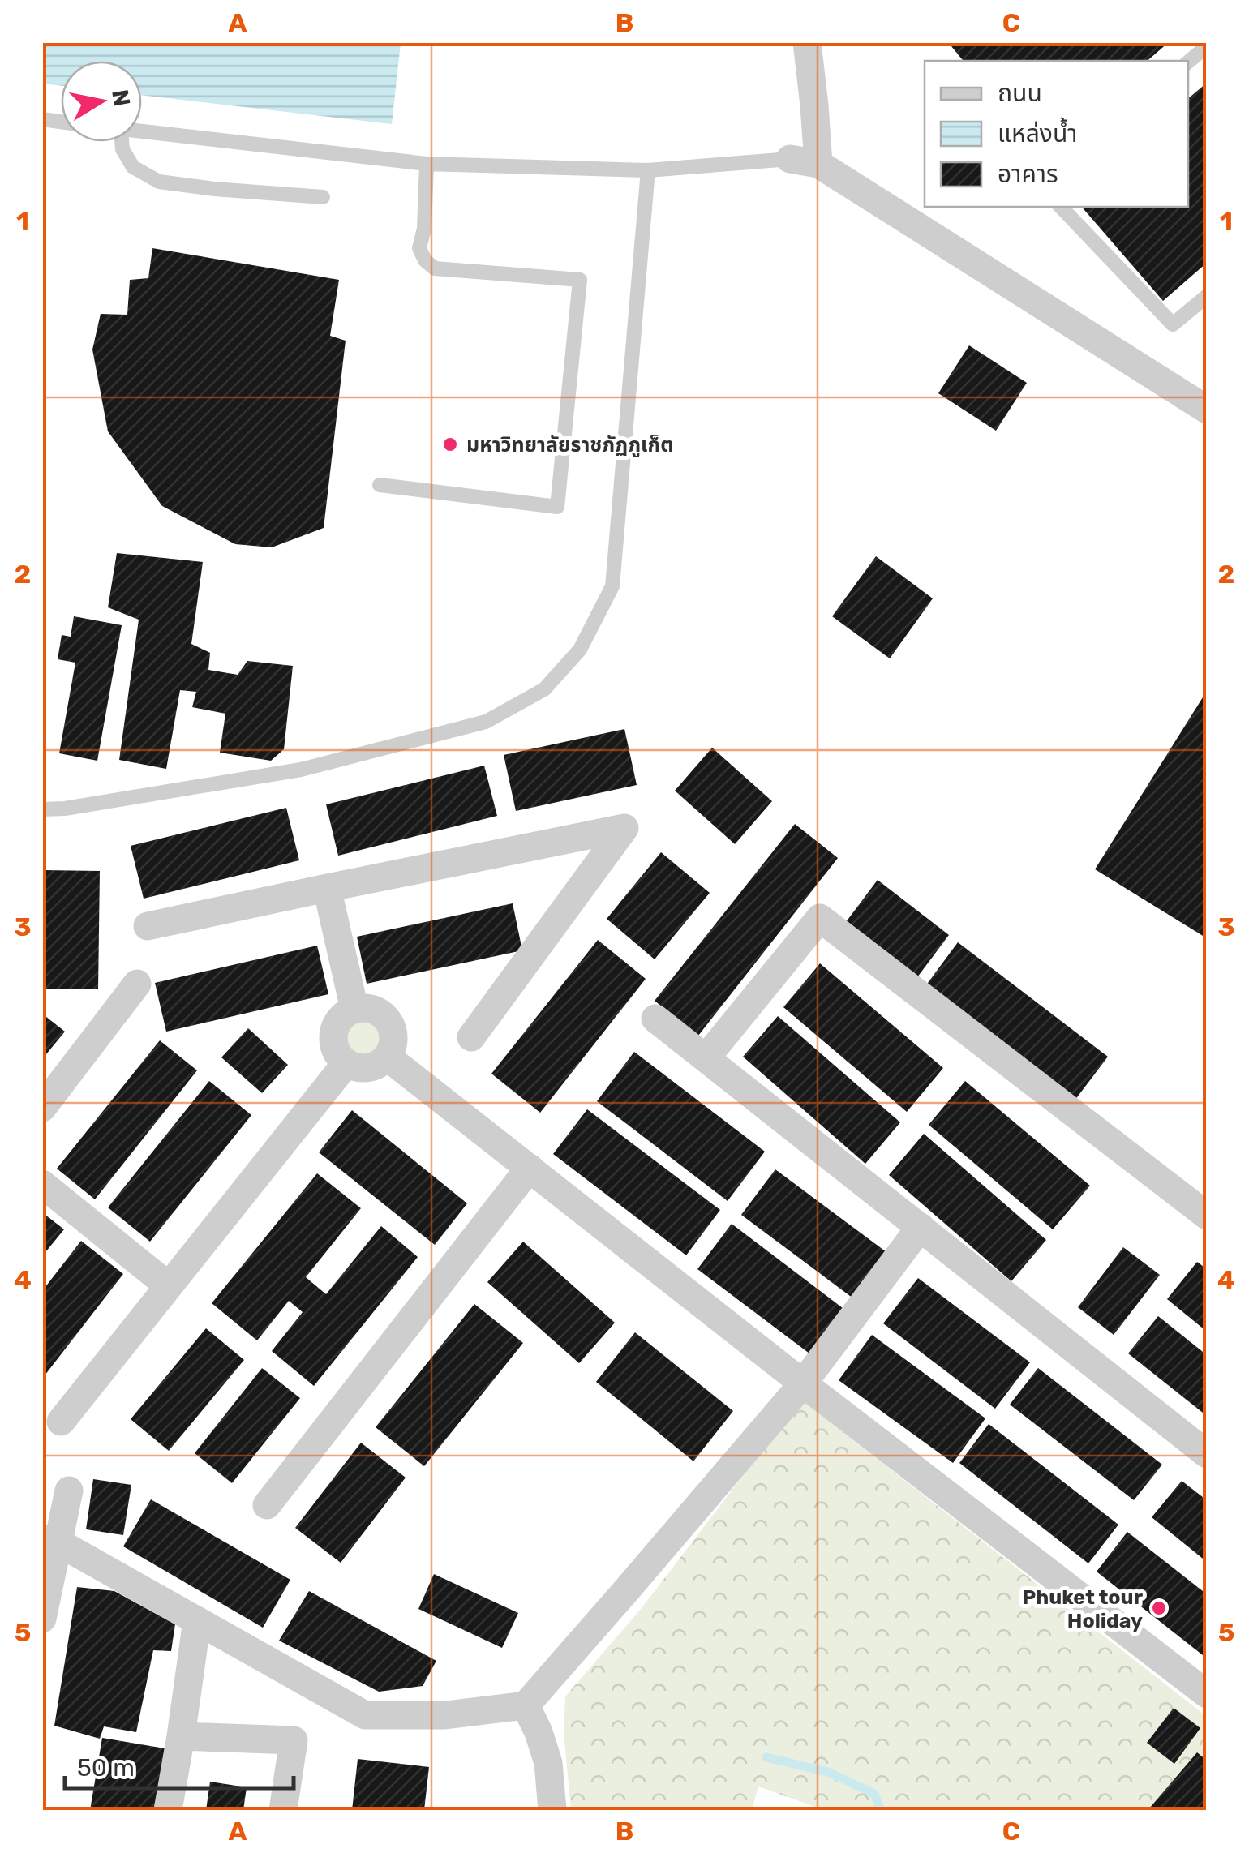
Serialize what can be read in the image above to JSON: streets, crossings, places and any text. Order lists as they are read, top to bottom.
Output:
{
  "places": ["มหาวิทยาลัยราชภัฏภูเก็ต", "Phuket tour Holiday"],
  "legend": ["ถนน", "แหล่งน้ำ", "อาคาร"],
  "scale_bar": "50 m",
  "north": "right",
  "grid": {
    "columns": ["A", "B", "C"],
    "rows": [
      "1",
      "2",
      "3",
      "4",
      "5"
    ]
  }
}
